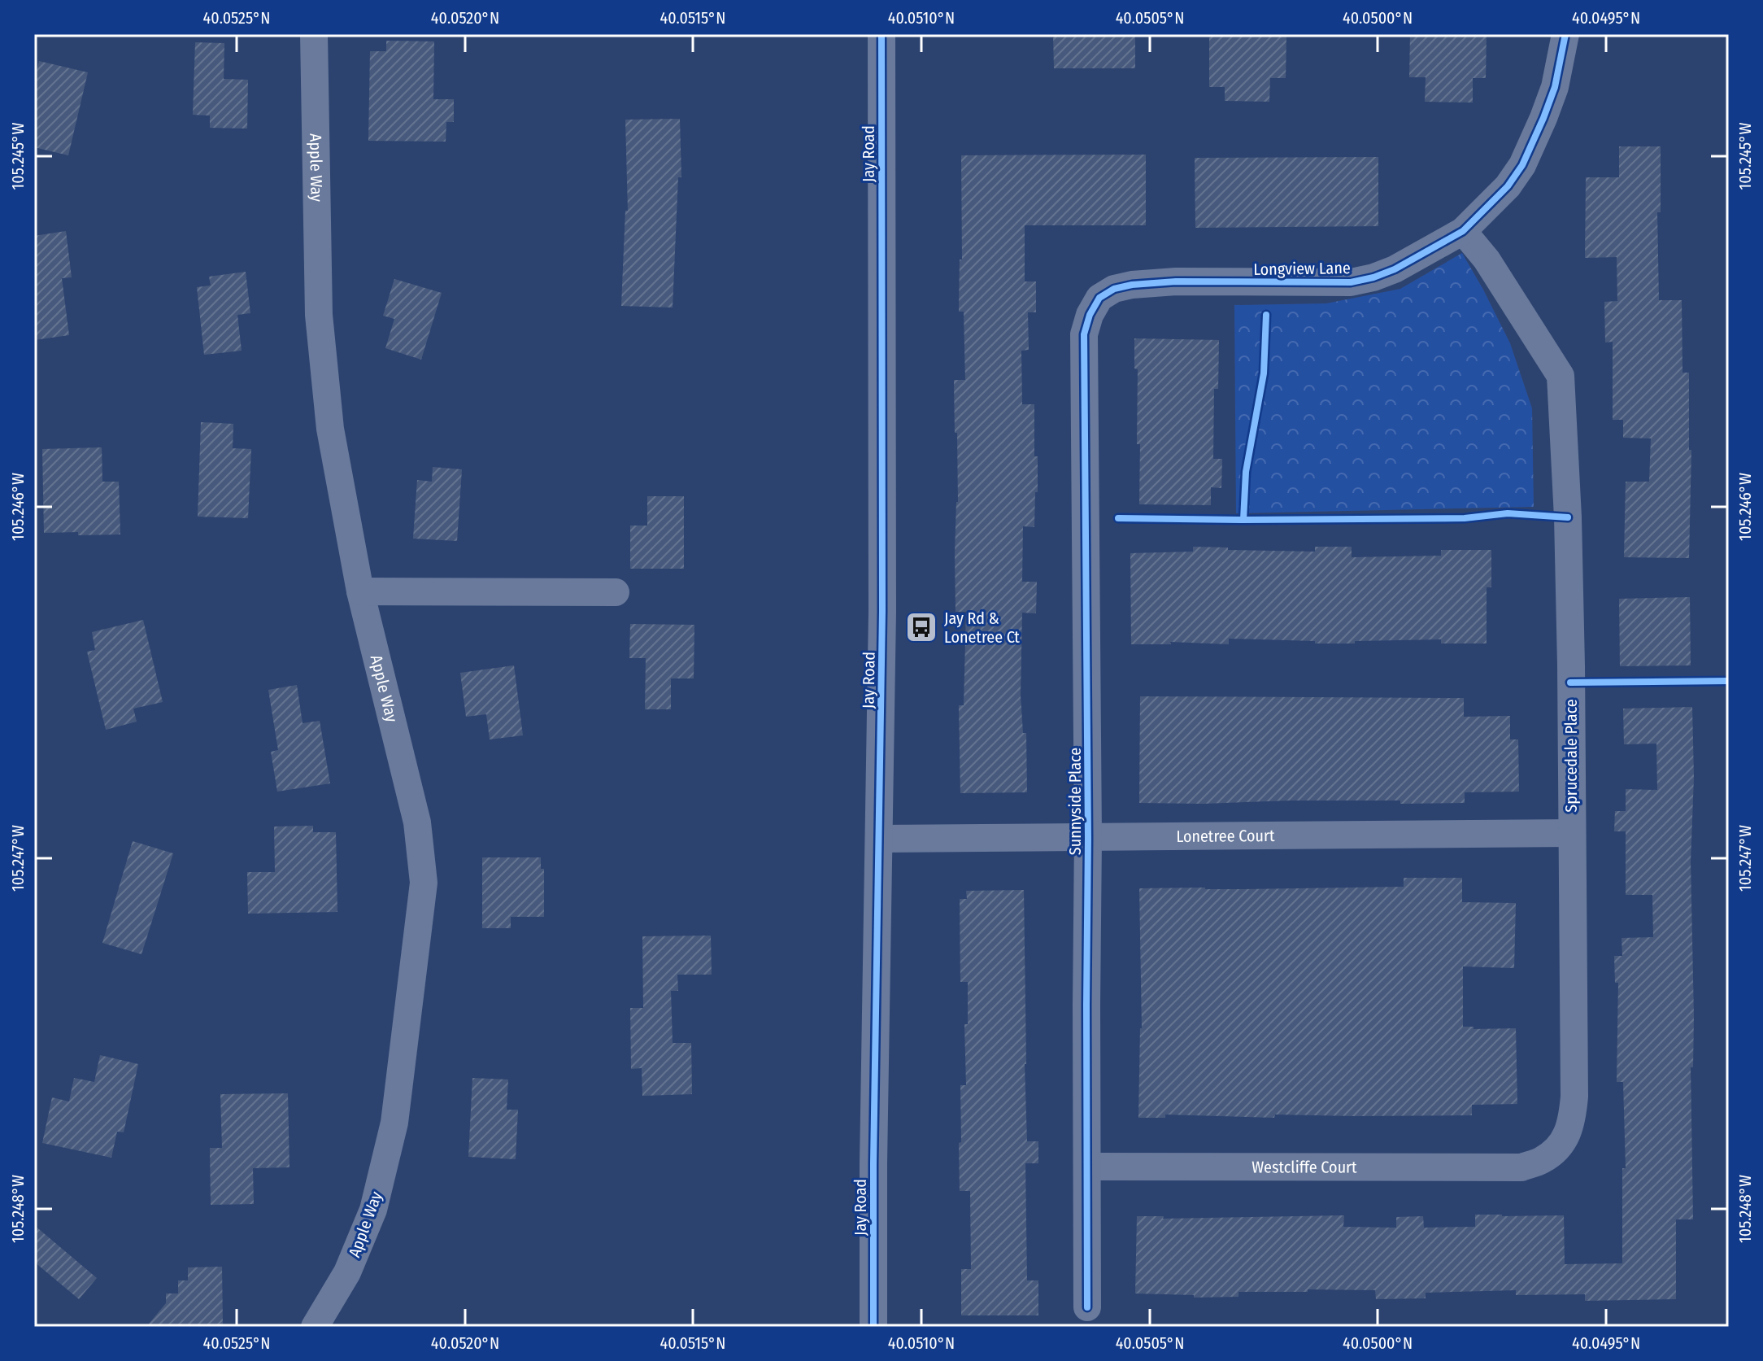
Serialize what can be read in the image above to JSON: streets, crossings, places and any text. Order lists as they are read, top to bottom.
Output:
{
  "streets": {
    "street": [
      "Jay Road",
      "Apple Way",
      "Longview Lane",
      "Sprucedale Place",
      "Sunnyside Place",
      "Lonetree Court",
      "Westcliffe Court"
    ]
  },
  "crossings": [
    ["Jay Road", "Lonetree Court"],
    ["Longview Lane", "Sprucedale Place"],
    ["Longview Lane", "Sunnyside Place"],
    ["Sprucedale Place", "Lonetree Court"],
    ["Sprucedale Place", "Westcliffe Court"],
    ["Sunnyside Place", "Lonetree Court"],
    ["Sunnyside Place", "Westcliffe Court"]
  ],
  "places": {
    "bus stop": ["Jay Rd & Lonetree Ct"]
  },
  "coordinates": [
    "40.0525°N",
    "40.0520°N",
    "40.0515°N",
    "40.0510°N",
    "40.0505°N",
    "40.0500°N",
    "40.0495°N",
    "105.245°W",
    "105.246°W",
    "105.247°W",
    "105.248°W"
  ]
}
